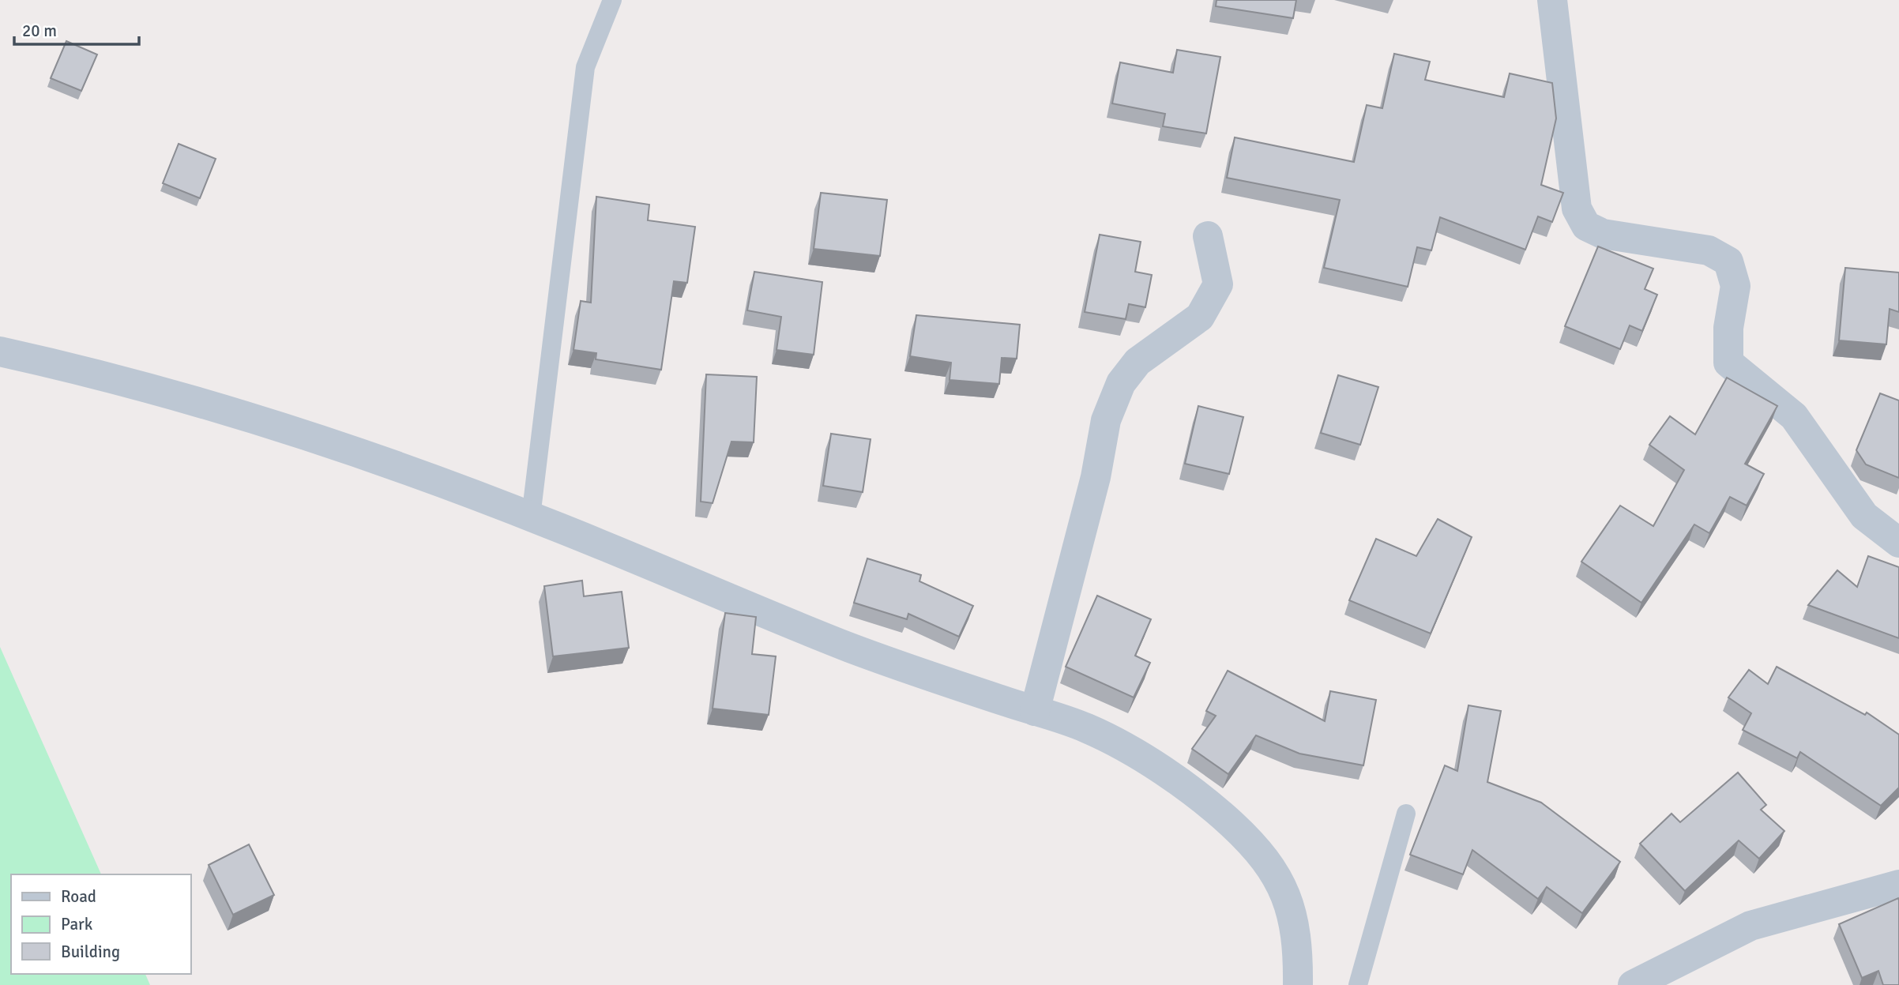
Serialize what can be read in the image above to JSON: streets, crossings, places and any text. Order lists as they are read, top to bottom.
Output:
{
  "legend": ["Road", "Park", "Building"],
  "scale_bar": "20 m"
}
